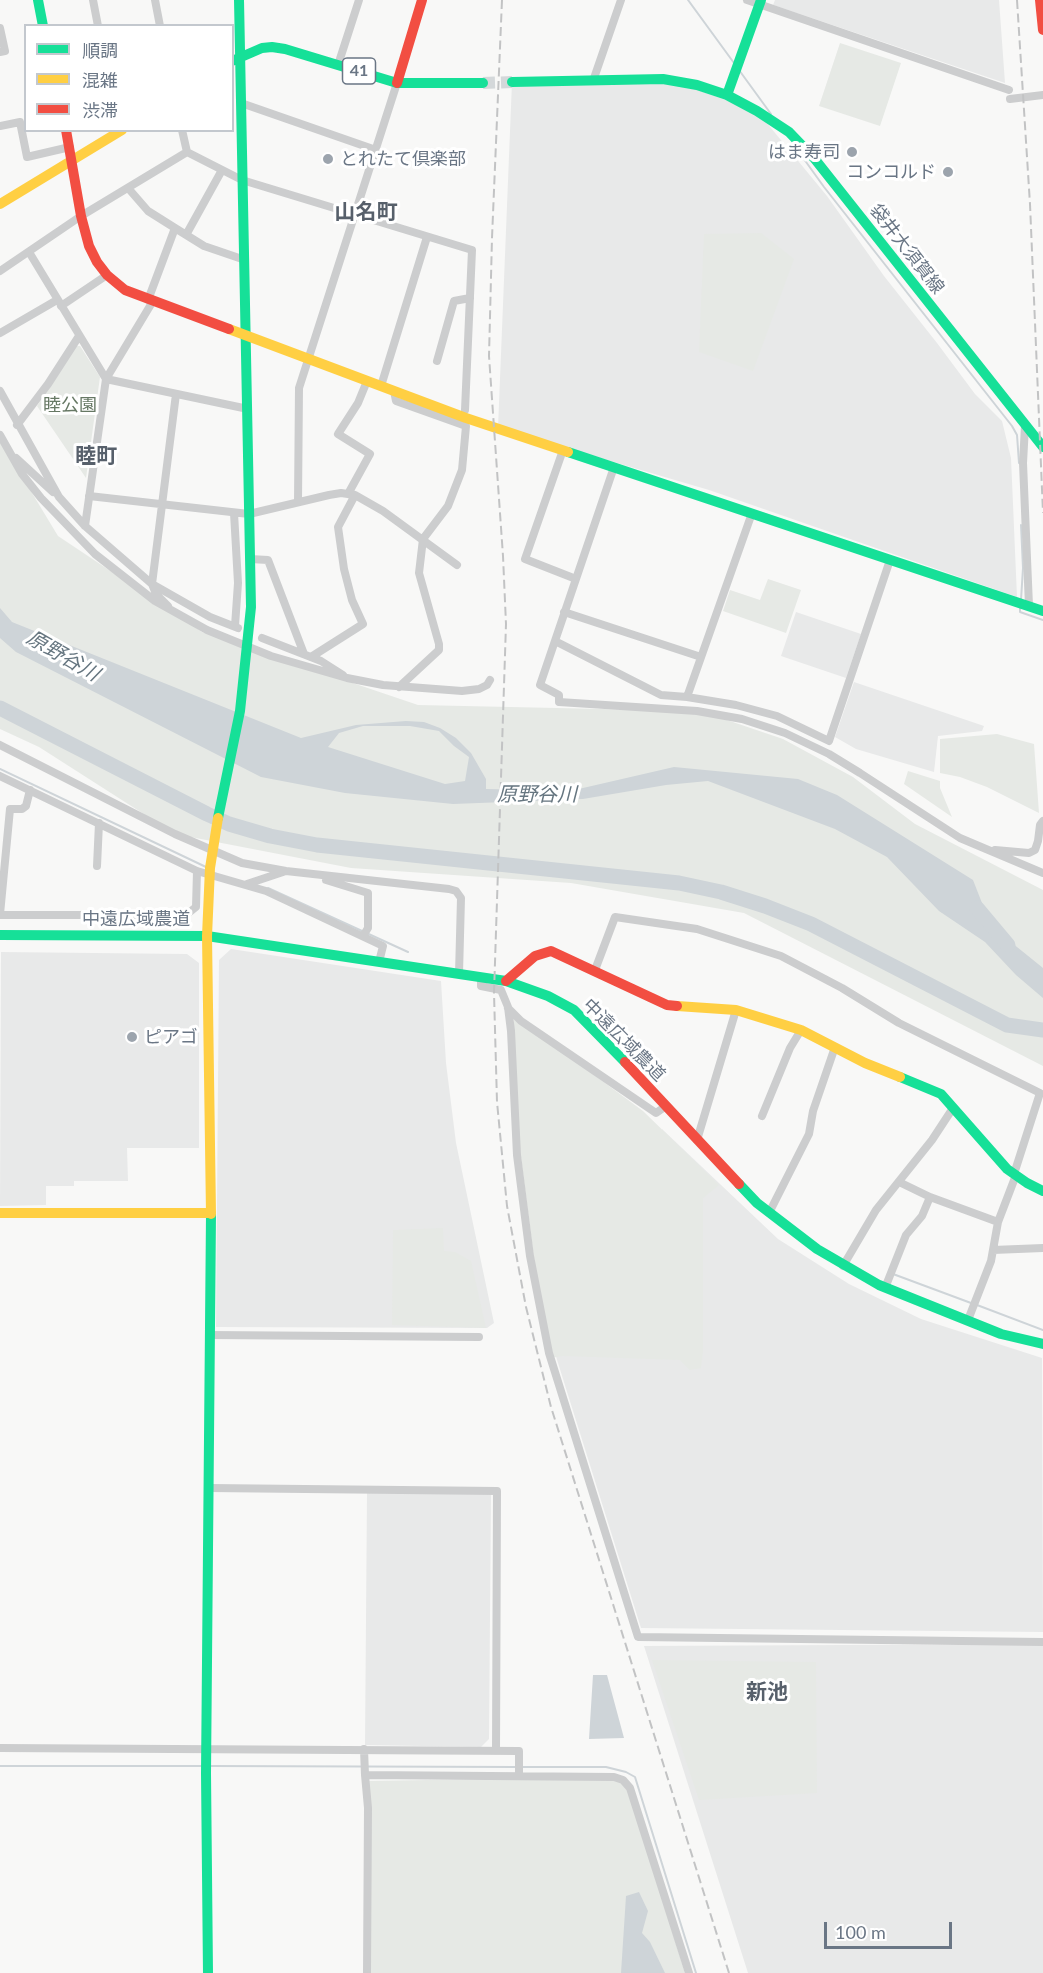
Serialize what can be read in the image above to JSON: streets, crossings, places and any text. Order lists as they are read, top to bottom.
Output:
{
  "streets": {
    "street": ["41", "袋井大須賀線", "中遠広域農道"]
  },
  "districts": ["山名町", "睦町", "新池"],
  "water": ["原野谷川"],
  "parks": ["睦公園"],
  "places": [
    "はま寿司",
    "とれたて倶楽部",
    "コンコルド",
    "ピアゴ"
  ],
  "legend": ["順調", "混雑", "渋滞"],
  "scale_bar": "100 m"
}
